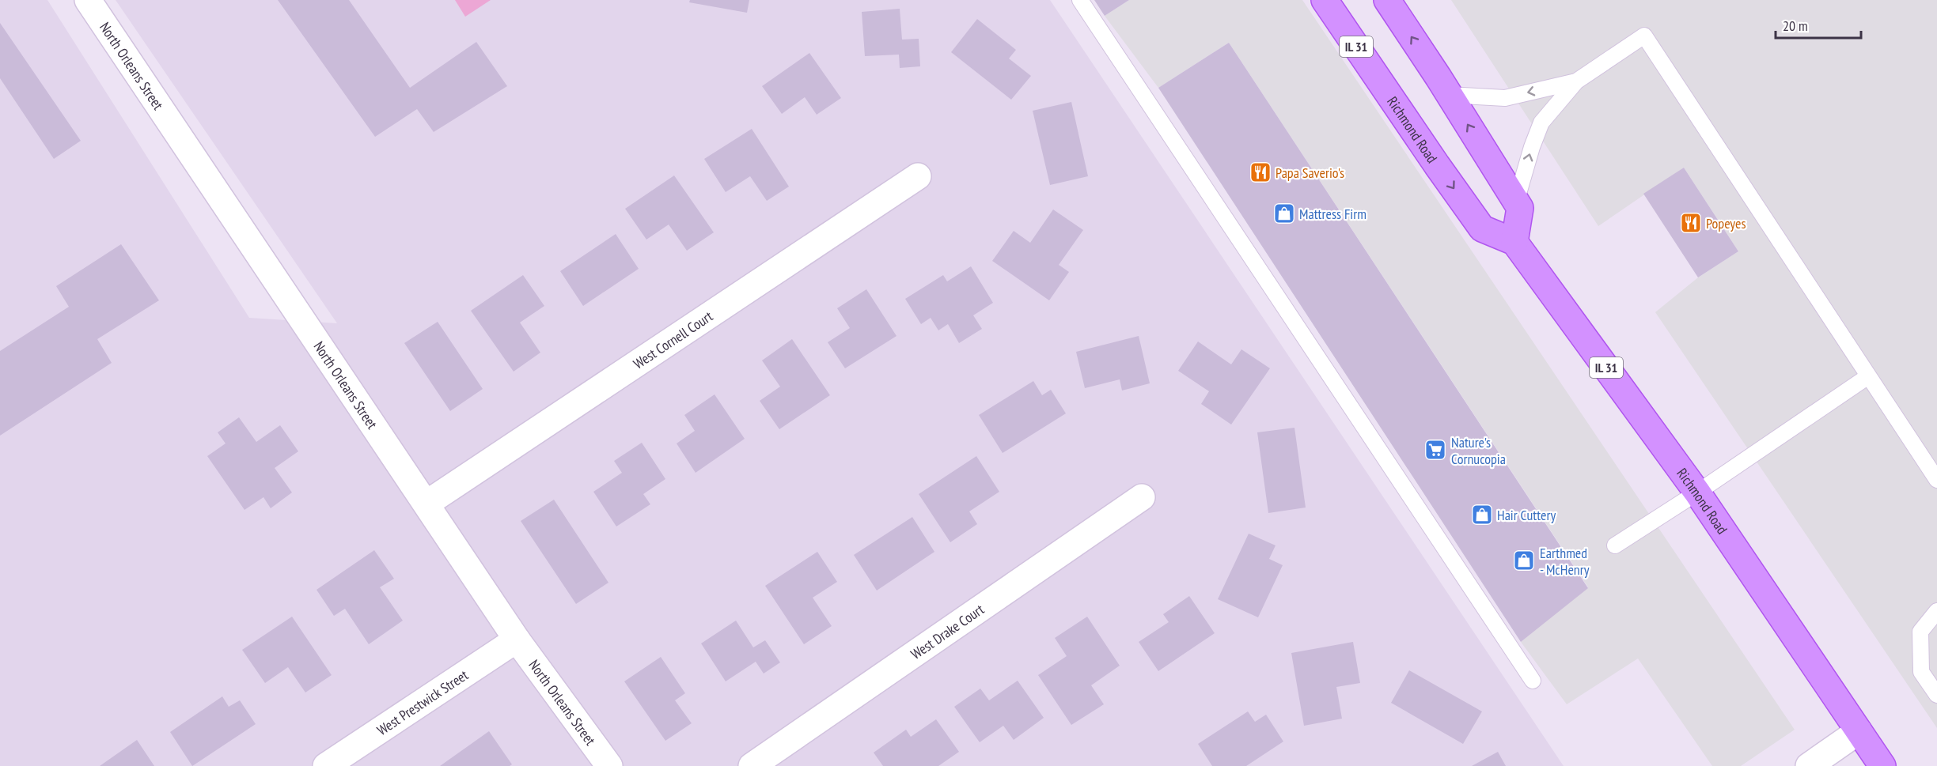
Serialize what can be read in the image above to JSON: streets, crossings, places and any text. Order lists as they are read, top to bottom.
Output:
{
  "streets": {
    "main road": ["IL 31", "Richmond Road"],
    "street": [
      "North Orleans Street",
      "West Cornell Court",
      "West Drake Court",
      "West Prestwick Street"
    ]
  },
  "crossings": [
    ["North Orleans Street", "West Cornell Court"],
    ["North Orleans Street", "West Prestwick Street"]
  ],
  "places": {
    "restaurant": ["Papa Saverio's", "Popeyes"],
    "shop": ["Mattress Firm", "Hair Cuttery", "Earthmed - McHenry"],
    "supermarket": ["Nature's Cornucopia"]
  },
  "scale_bar": "20 m"
}
